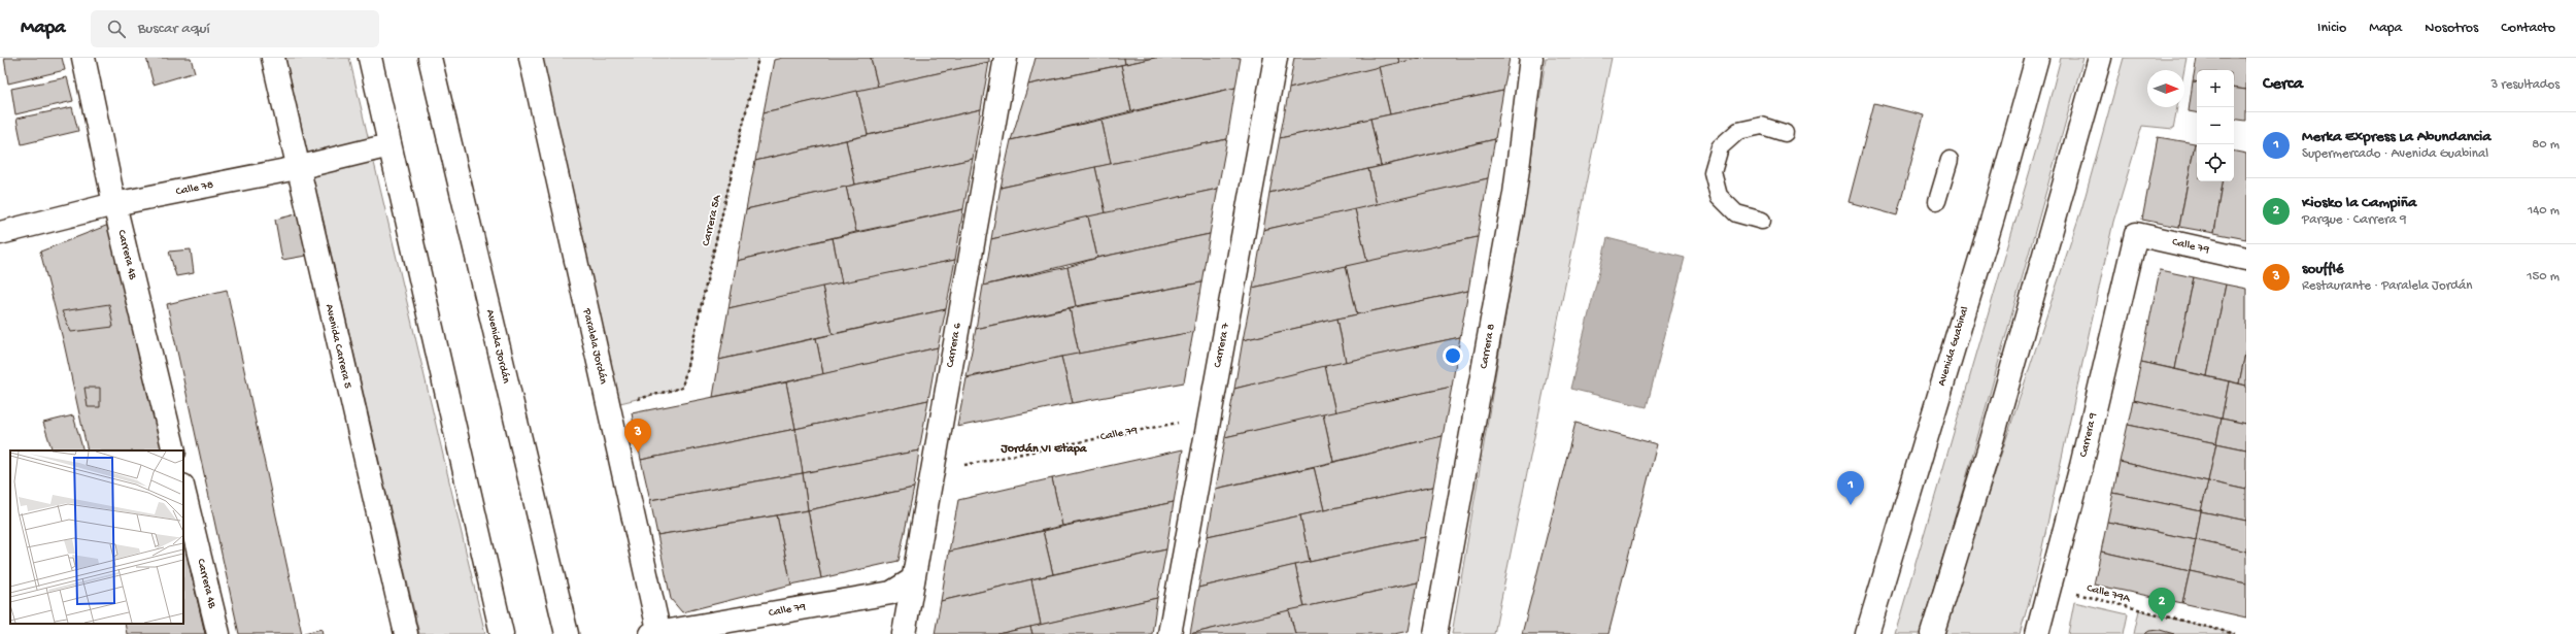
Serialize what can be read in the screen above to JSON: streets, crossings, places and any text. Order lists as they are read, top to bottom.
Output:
{
  "streets": {
    "street": [
      "Calle 78",
      "Calle 79",
      "Carrera 4B",
      "Carrera 6",
      "Carrera 7",
      "Avenida Carrera 5",
      "Avenida Jordán",
      "Paralela Jordán",
      "Carrera 8",
      "Avenida Guabinal",
      "Carrera 9"
    ],
    "path": ["Carrera 5A", "Calle 79A"]
  },
  "crossings": [
    ["Calle 78", "Carrera 4B"],
    ["Calle 78", "Avenida Carrera 5"],
    ["Carrera 5A", "Paralela Jordán"],
    ["Calle 79", "Carrera 6"],
    ["Calle 79", "Carrera 7"],
    ["Calle 79", "Paralela Jordán"],
    ["Calle 79", "Carrera 9"],
    ["Carrera 9", "Calle 79A"]
  ],
  "districts": ["Jordán VI Etapa"],
  "north": "right",
  "page": {
    "header": "Mapa",
    "search": "Buscar aquí",
    "nav": [
      "Inicio",
      "Mapa",
      "Nosotros",
      "Contacto"
    ],
    "heading": ["Cerca", "3 resultados"],
    "map_buttons": ["+", "−"],
    "list": [
      {
        "mark": "1",
        "name": "Merka Express La Abundancia",
        "note": "Supermercado · Avenida Guabinal",
        "value": "80 m"
      },
      {
        "mark": "2",
        "name": "Kiosko la Campiña",
        "note": "Parque · Carrera 9",
        "value": "140 m"
      },
      {
        "mark": "3",
        "name": "soufflé",
        "note": "Restaurante · Paralela Jordán",
        "value": "150 m"
      }
    ],
    "pins": ["3", "1", "2"]
  }
}
